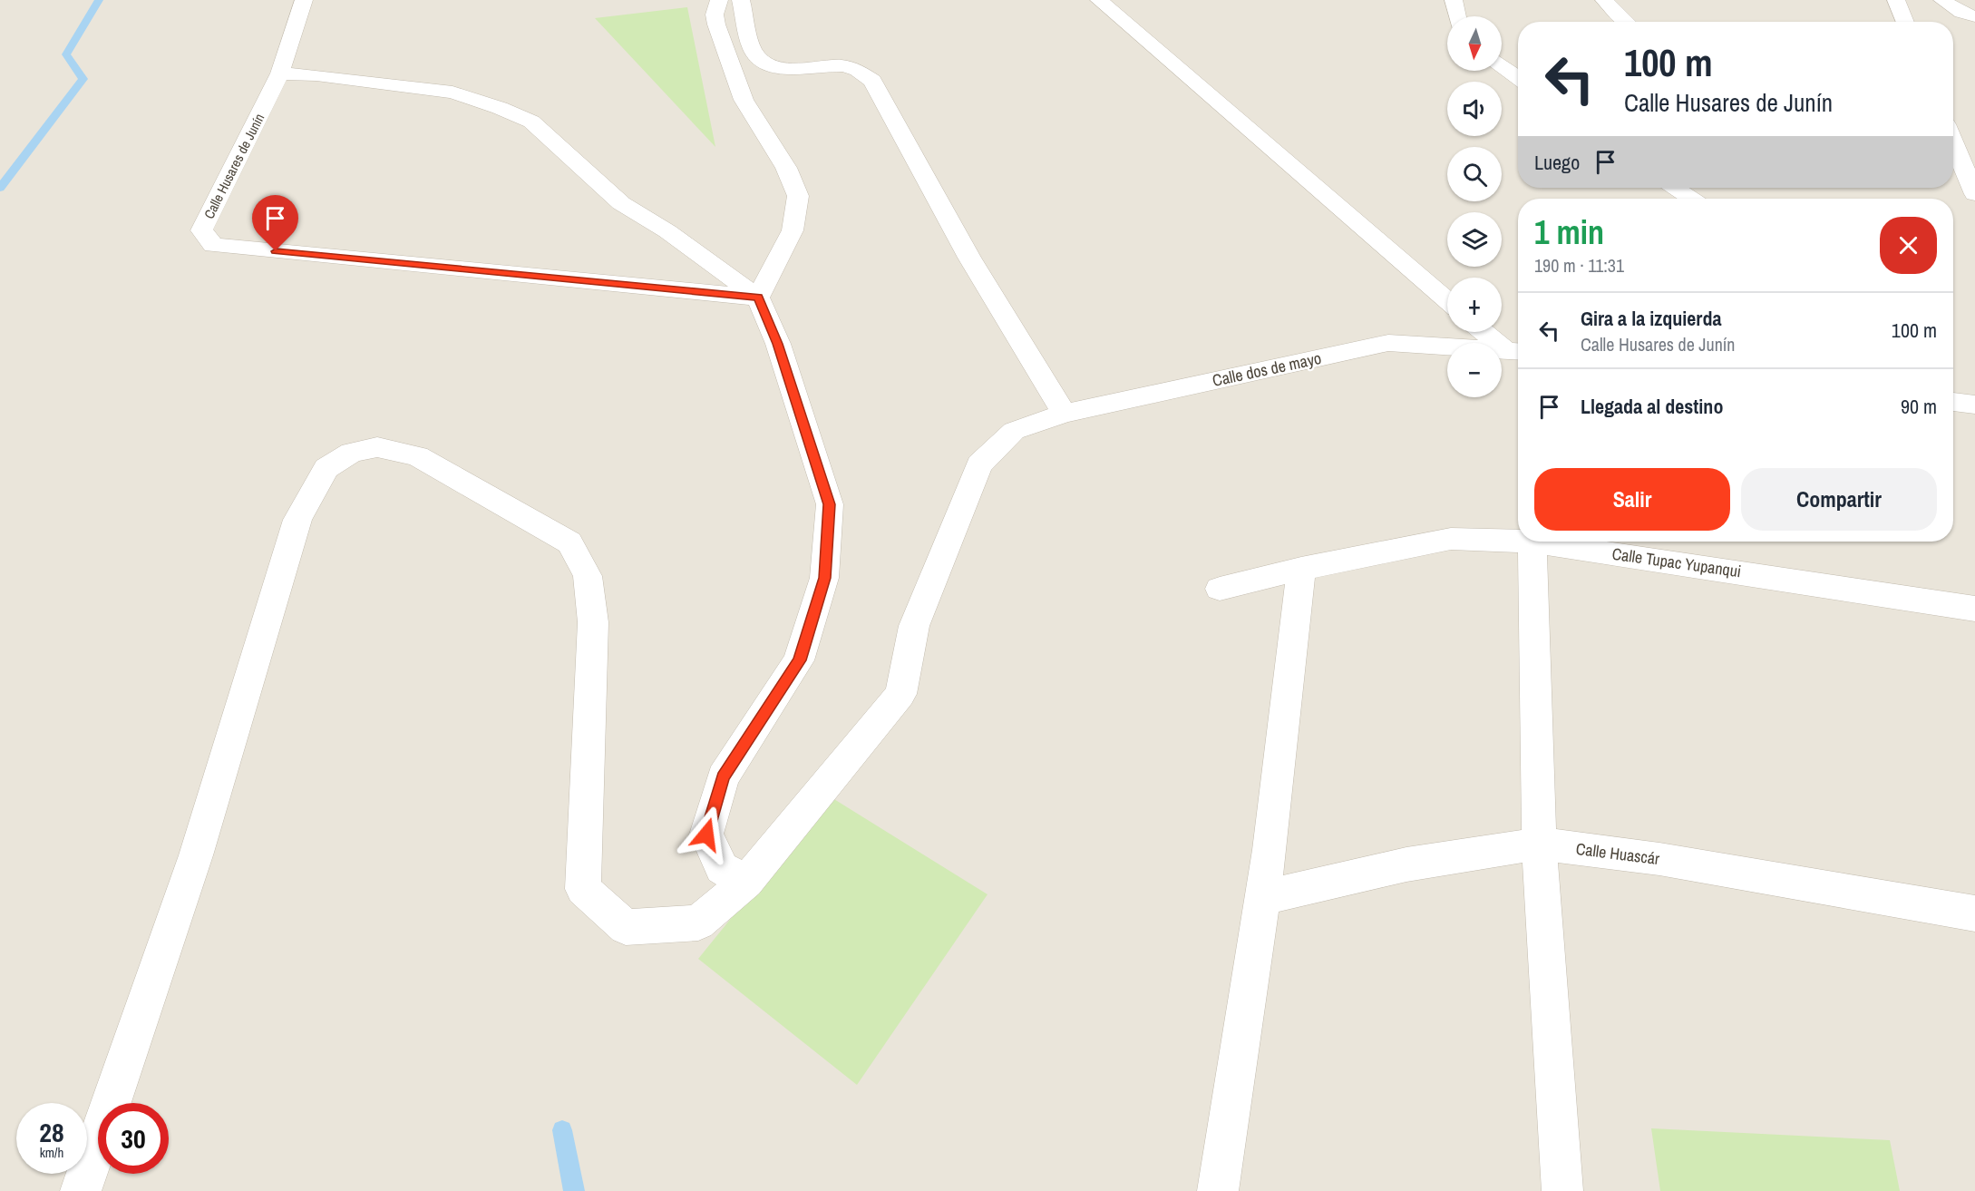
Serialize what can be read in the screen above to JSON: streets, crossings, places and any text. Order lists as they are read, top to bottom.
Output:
{
  "streets": {
    "street": [
      "Calle Husares de Junín",
      "Calle dos de mayo",
      "Calle Tupac Yupanqui",
      "Calle Huascár"
    ]
  },
  "north": "bottom",
  "page": {
    "map_buttons": ["+", "−"],
    "turn": ["100 m", "Calle Husares de Junín"],
    "then": "Luego",
    "heading": ["1 min", "190 m · 11:31"],
    "list": [
      {
        "name": "Gira a la izquierda",
        "note": "Calle Husares de Junín",
        "value": "100 m"
      },
      {
        "name": "Llegada al destino",
        "value": "90 m"
      }
    ],
    "buttons": ["Salir", "Compartir"],
    "speed": "28 km/h",
    "limit": "30"
  }
}
